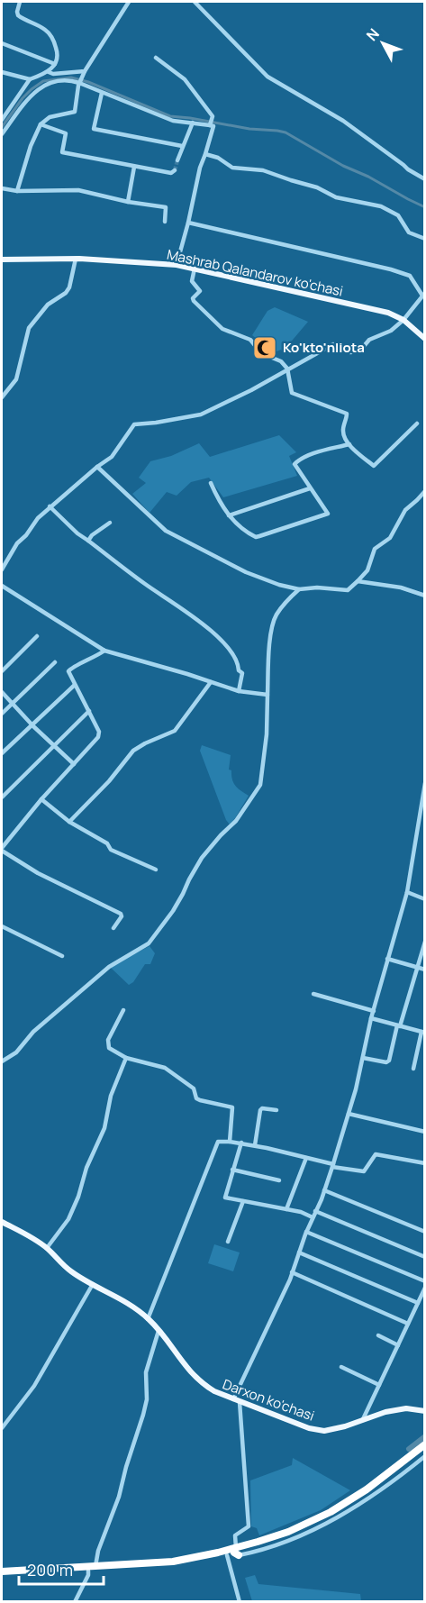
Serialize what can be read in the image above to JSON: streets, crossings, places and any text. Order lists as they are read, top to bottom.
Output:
{
  "streets": {
    "main road": ["Mashrab Qalandarov ko'chasi", "Darxon ko'chasi"]
  },
  "places": {
    "mosque": ["Ko'kto'nliota"]
  },
  "scale_bar": "200 m",
  "north": "top left"
}
